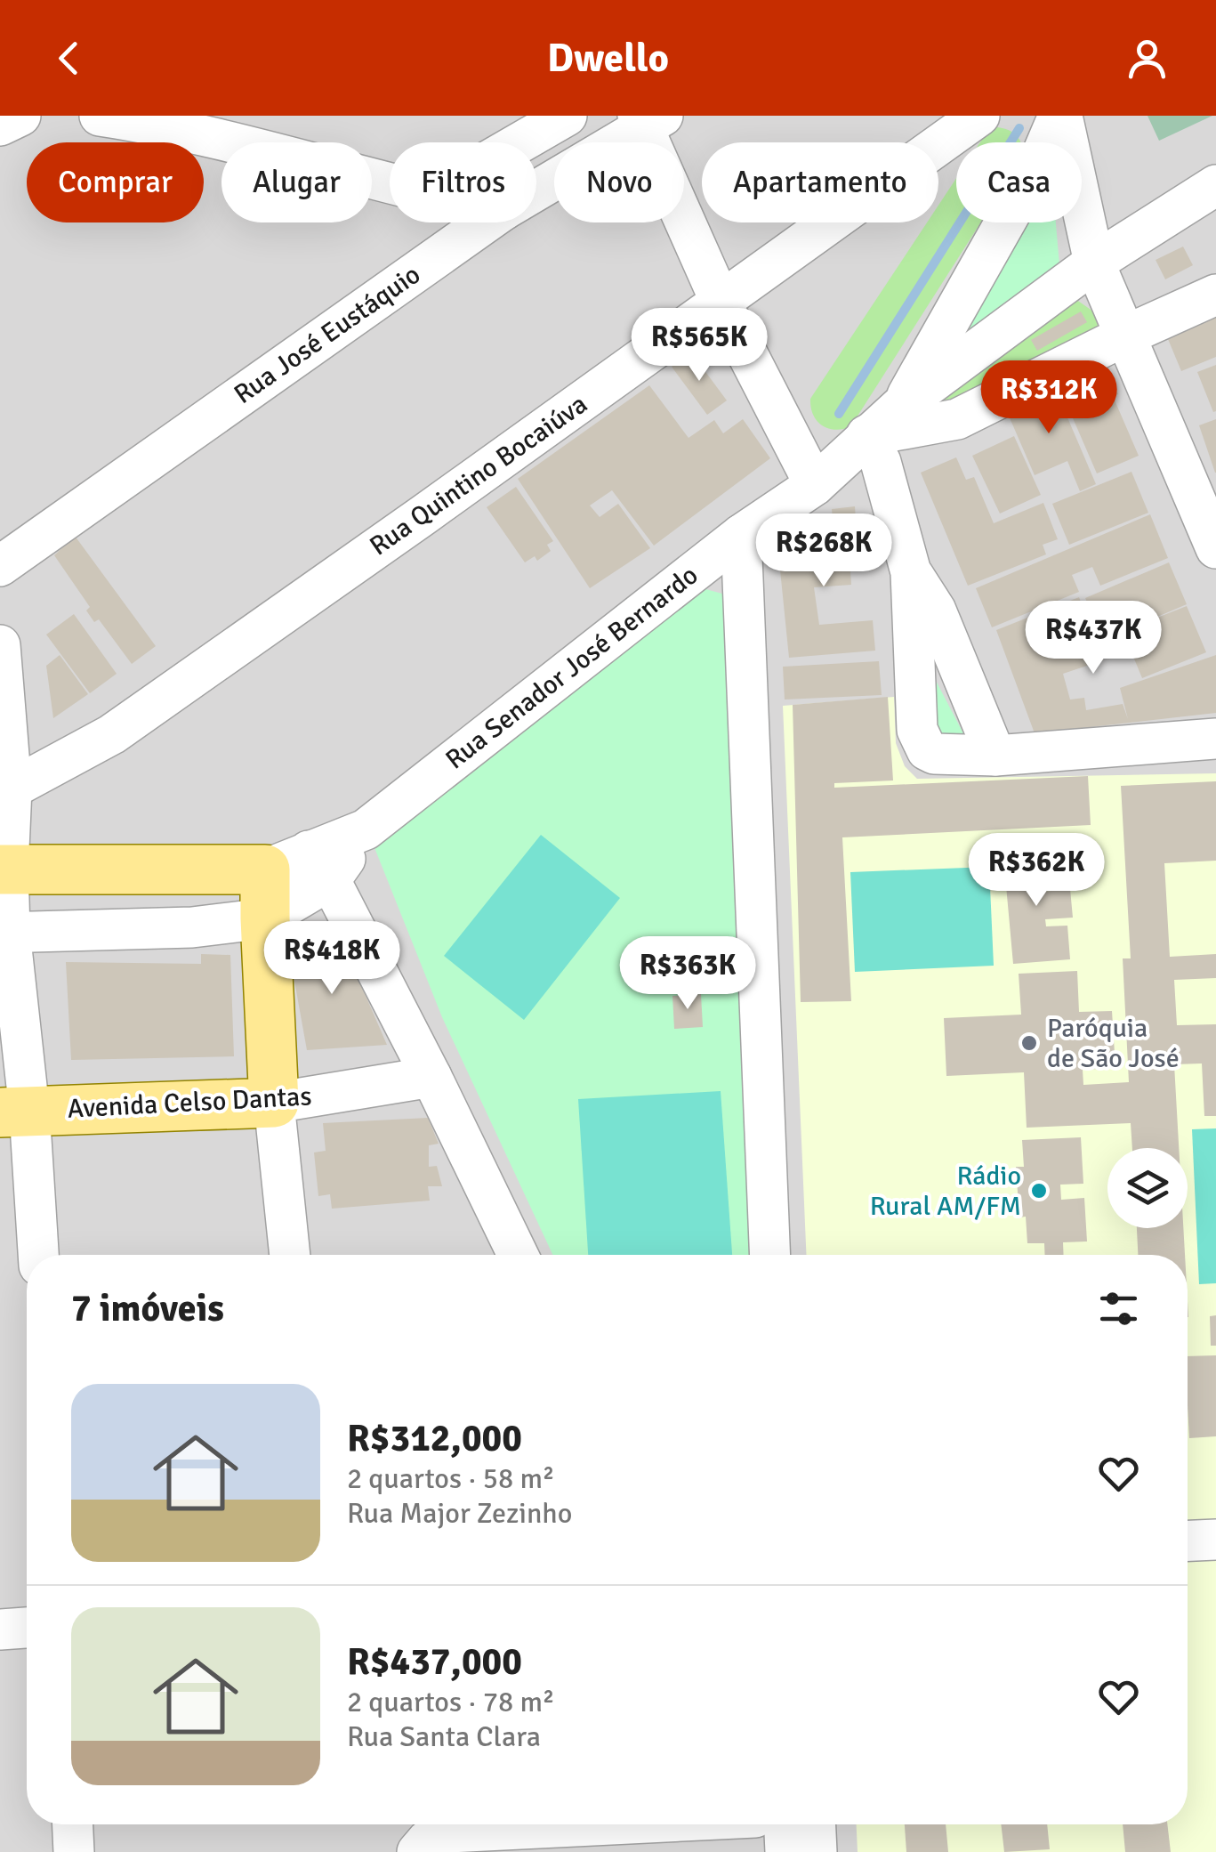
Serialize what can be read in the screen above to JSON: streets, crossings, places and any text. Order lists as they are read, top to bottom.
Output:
{
  "streets": {
    "main road": ["Avenida Celso Dantas"],
    "street": ["Rua José Eustáquio", "Rua Quintino Bocaiúva", "Rua Senador José Bernardo"]
  },
  "places": ["Paróquia de São José", "Rádio Rural AM/FM"],
  "page": {
    "header": "Dwello",
    "chip": [
      "Comprar",
      "Alugar",
      "Filtros",
      "Novo",
      "Apartamento",
      "Casa"
    ],
    "price": [
      "R$565K",
      "R$312K",
      "R$268K",
      "R$437K",
      "R$362K",
      "R$418K",
      "R$363K"
    ],
    "heading": "7 imóveis",
    "list": [
      {
        "name": "R$312,000",
        "note": "2 quartos · 58 m² · Rua Major Zezinho"
      },
      {
        "name": "R$437,000",
        "note": "2 quartos · 78 m² · Rua Santa Clara"
      }
    ]
  }
}
